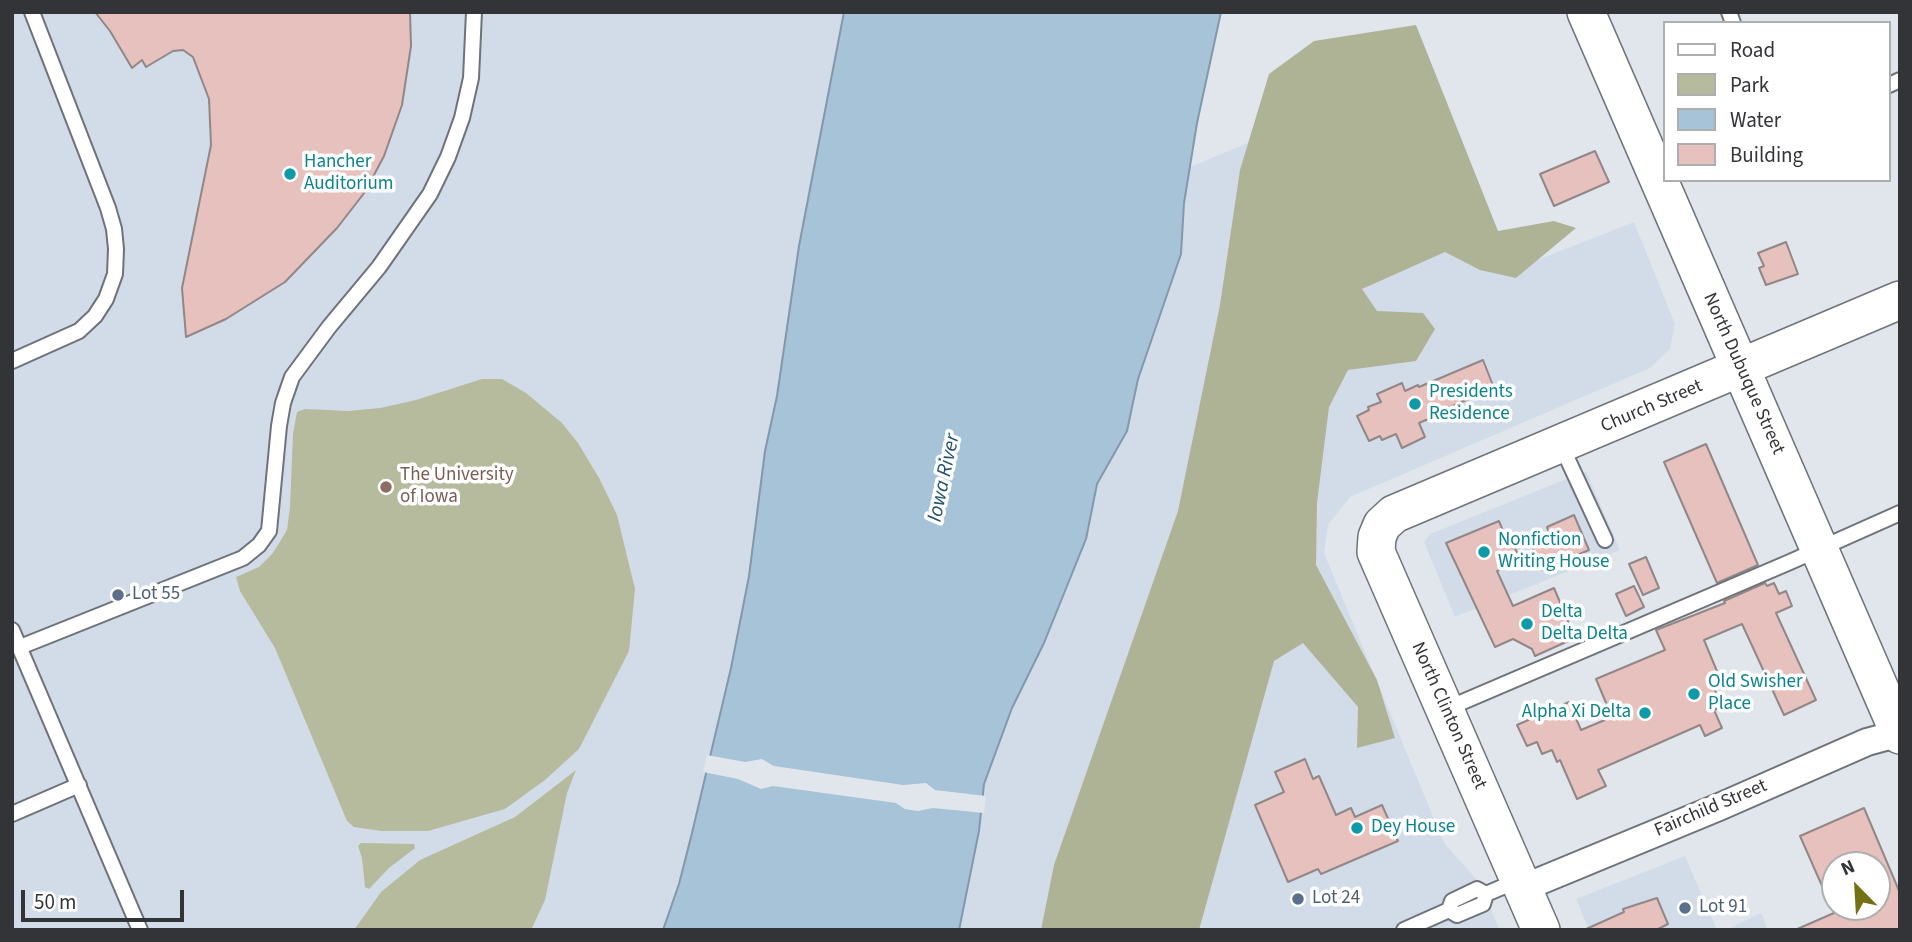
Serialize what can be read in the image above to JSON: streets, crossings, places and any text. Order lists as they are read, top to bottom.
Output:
{
  "streets": {
    "street": [
      "North Dubuque Street",
      "Church Street",
      "North Clinton Street",
      "Fairchild Street"
    ]
  },
  "crossings": [
    ["North Dubuque Street", "Church Street"],
    ["North Dubuque Street", "Fairchild Street"],
    ["Church Street", "North Clinton Street"],
    ["North Clinton Street", "Fairchild Street"]
  ],
  "water": ["Iowa River"],
  "places": [
    "Hancher Auditorium",
    "Presidents Residence",
    "The University of Iowa",
    "Nonfiction Writing House",
    "Lot 55",
    "Delta Delta Delta",
    "Old Swisher Place",
    "Alpha Xi Delta",
    "Dey House",
    "Lot 24",
    "Lot 91"
  ],
  "legend": [
    "Road",
    "Park",
    "Water",
    "Building"
  ],
  "scale_bar": "50 m",
  "north": "top left"
}
